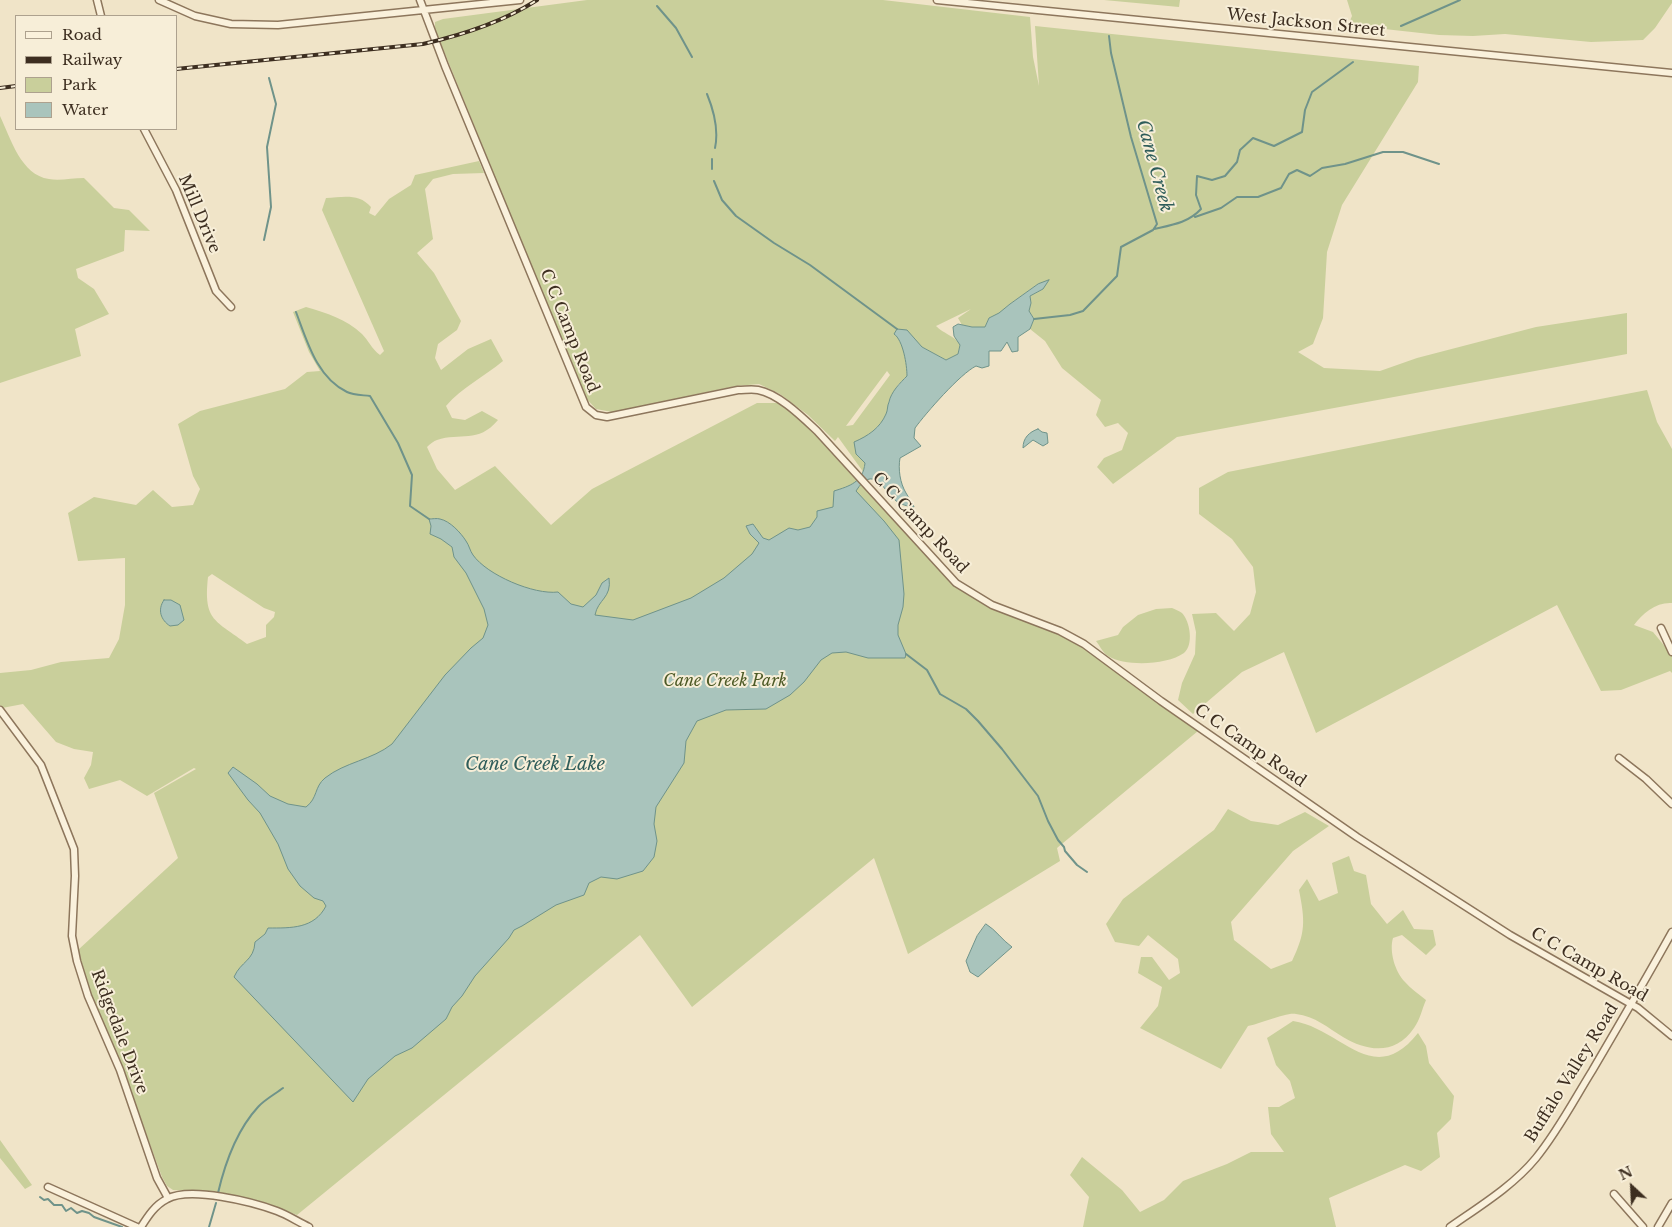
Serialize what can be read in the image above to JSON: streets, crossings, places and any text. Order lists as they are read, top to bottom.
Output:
{
  "streets": {
    "street": [
      "West Jackson Street",
      "Mill Drive",
      "C C Camp Road",
      "Ridgedale Drive",
      "Buffalo Valley Road"
    ]
  },
  "crossings": [
    ["C C Camp Road", "Buffalo Valley Road"]
  ],
  "water": ["Cane Creek", "Cane Creek Lake"],
  "parks": ["Cane Creek Park"],
  "legend": [
    "Road",
    "Railway",
    "Park",
    "Water"
  ],
  "north": "top left"
}
